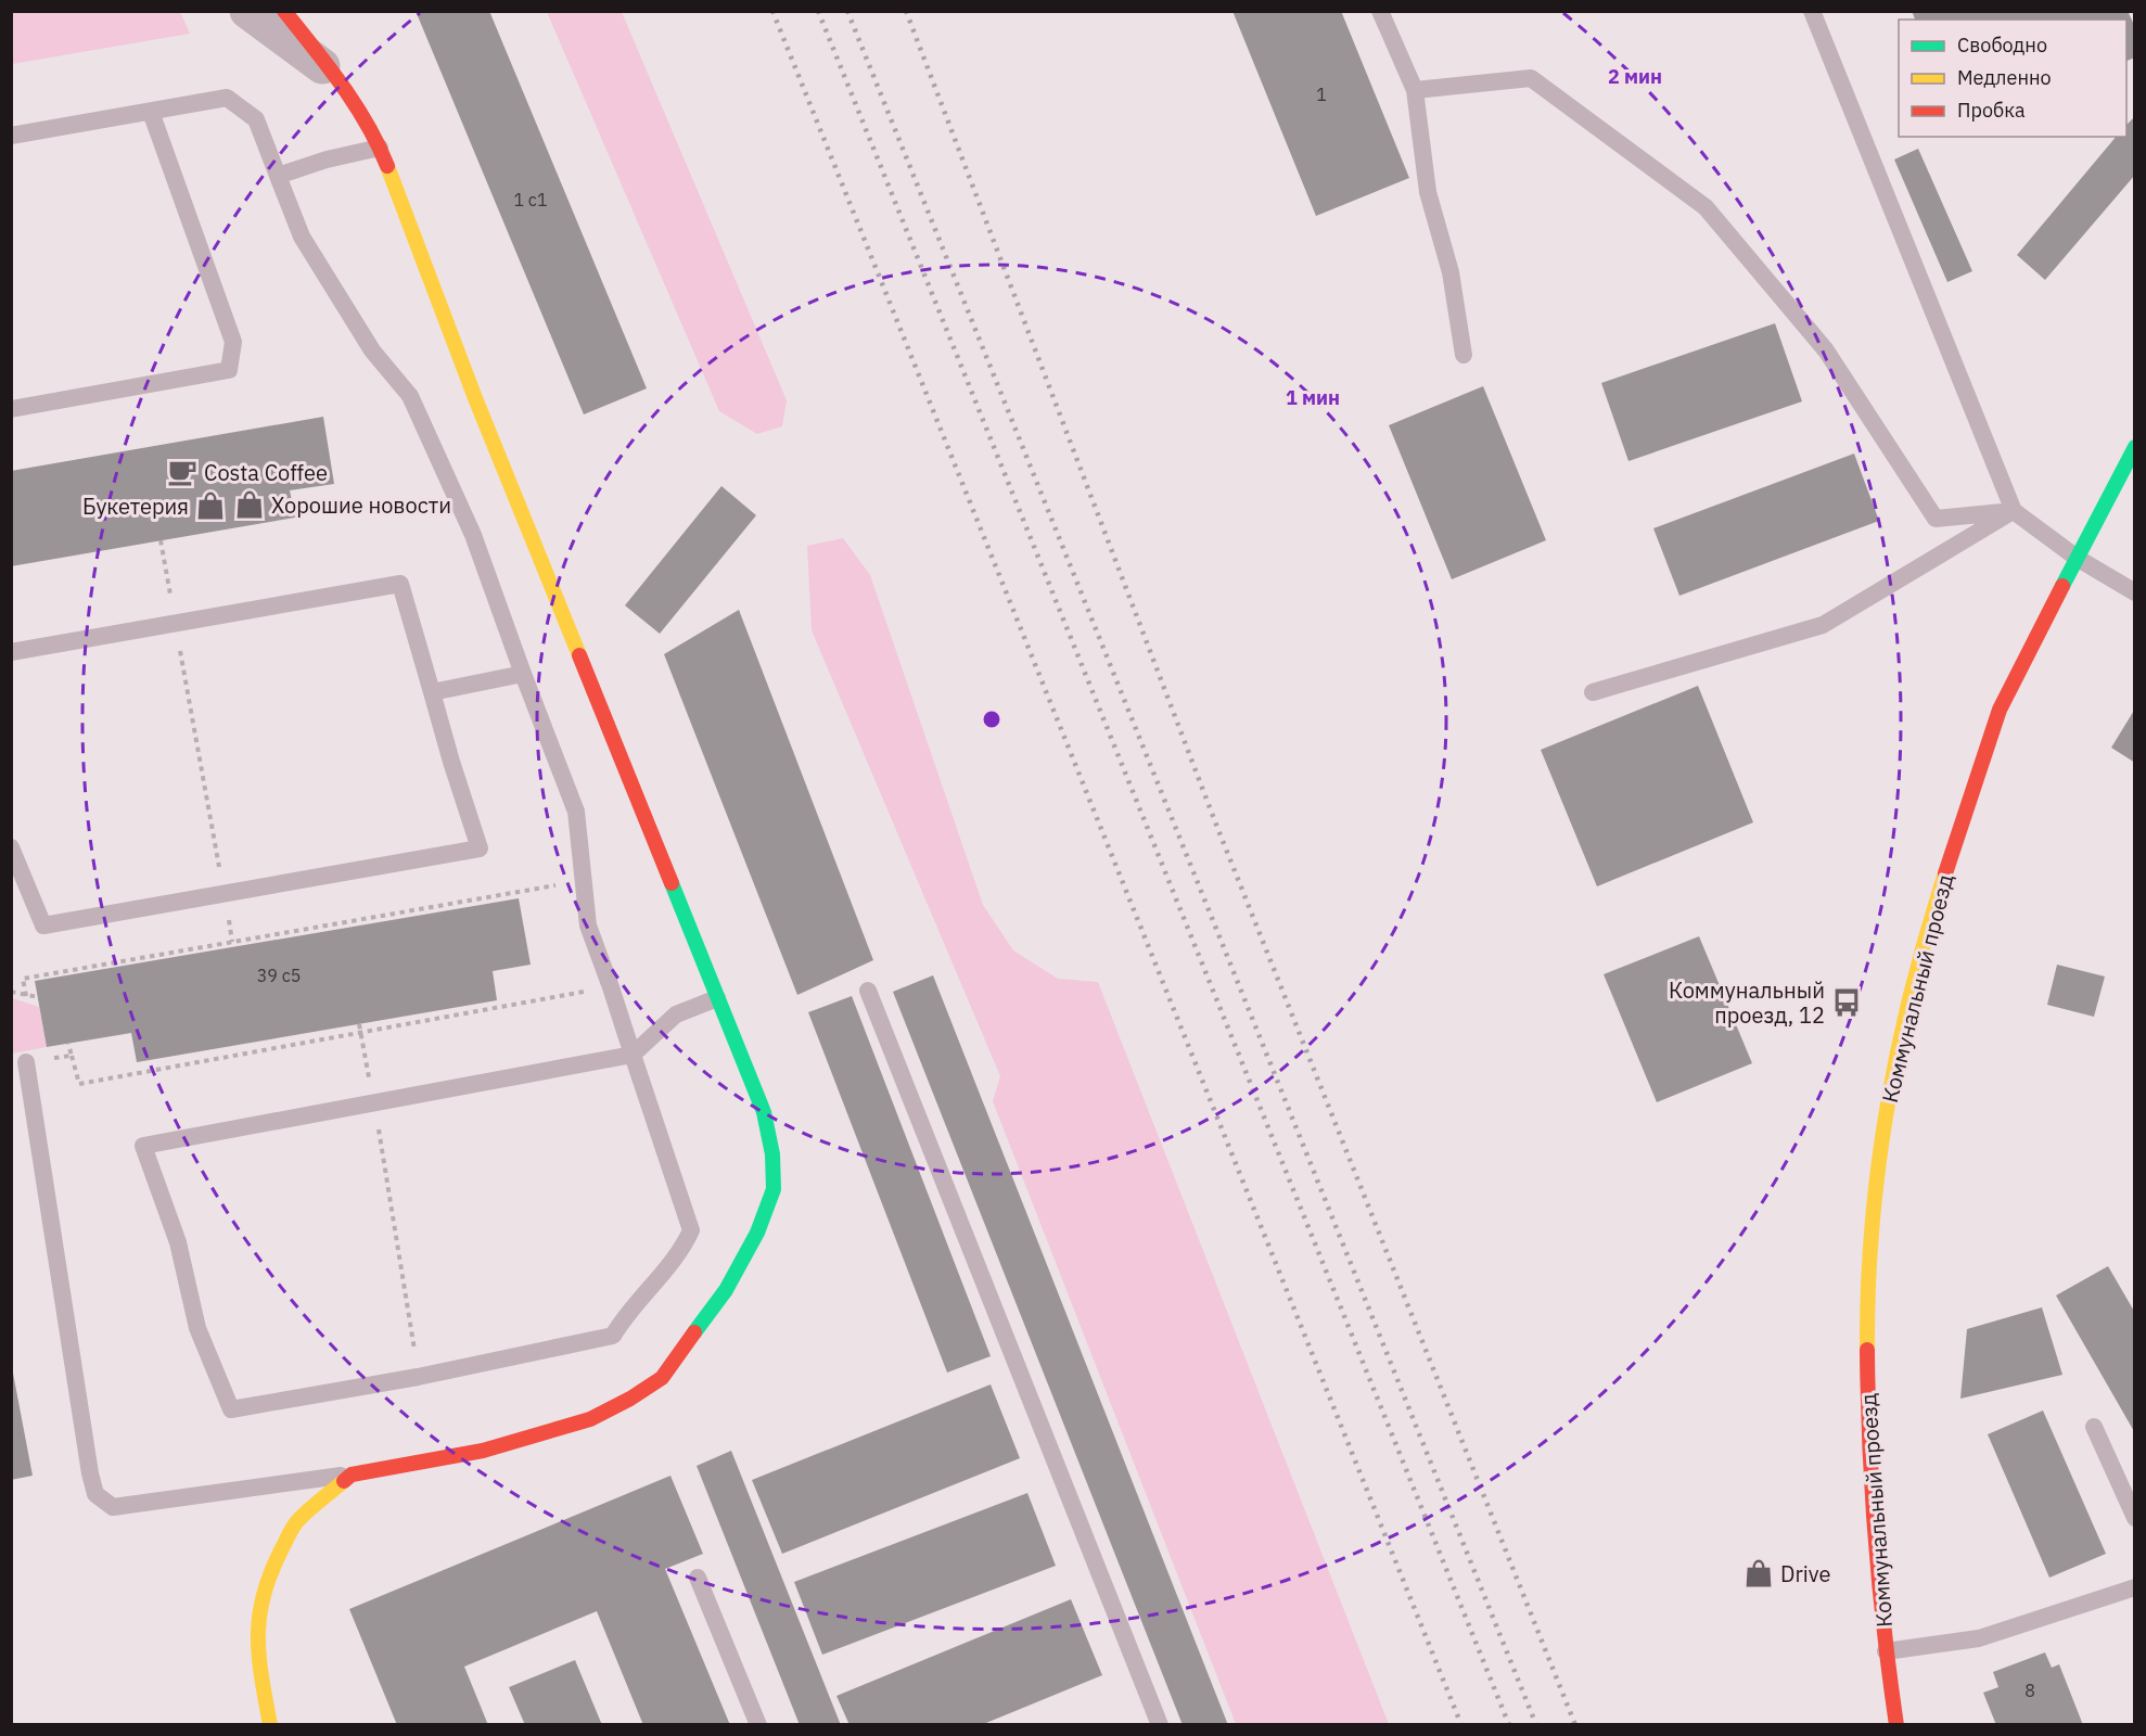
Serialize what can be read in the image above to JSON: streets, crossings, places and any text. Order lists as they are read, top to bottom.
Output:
{
  "streets": {
    "street": ["Коммунальный проезд"]
  },
  "places": {
    "cafe": ["Costa Coffee"],
    "shop": ["Хорошие новости", "Букетерия", "Drive"],
    "bus stop": ["Коммунальный проезд, 12"]
  },
  "house_numbers": [
    "1",
    "1 с1",
    "39 с5",
    "8"
  ],
  "legend": ["Свободно", "Медленно", "Пробка"],
  "rings": ["2 мин", "1 мин"]
}
